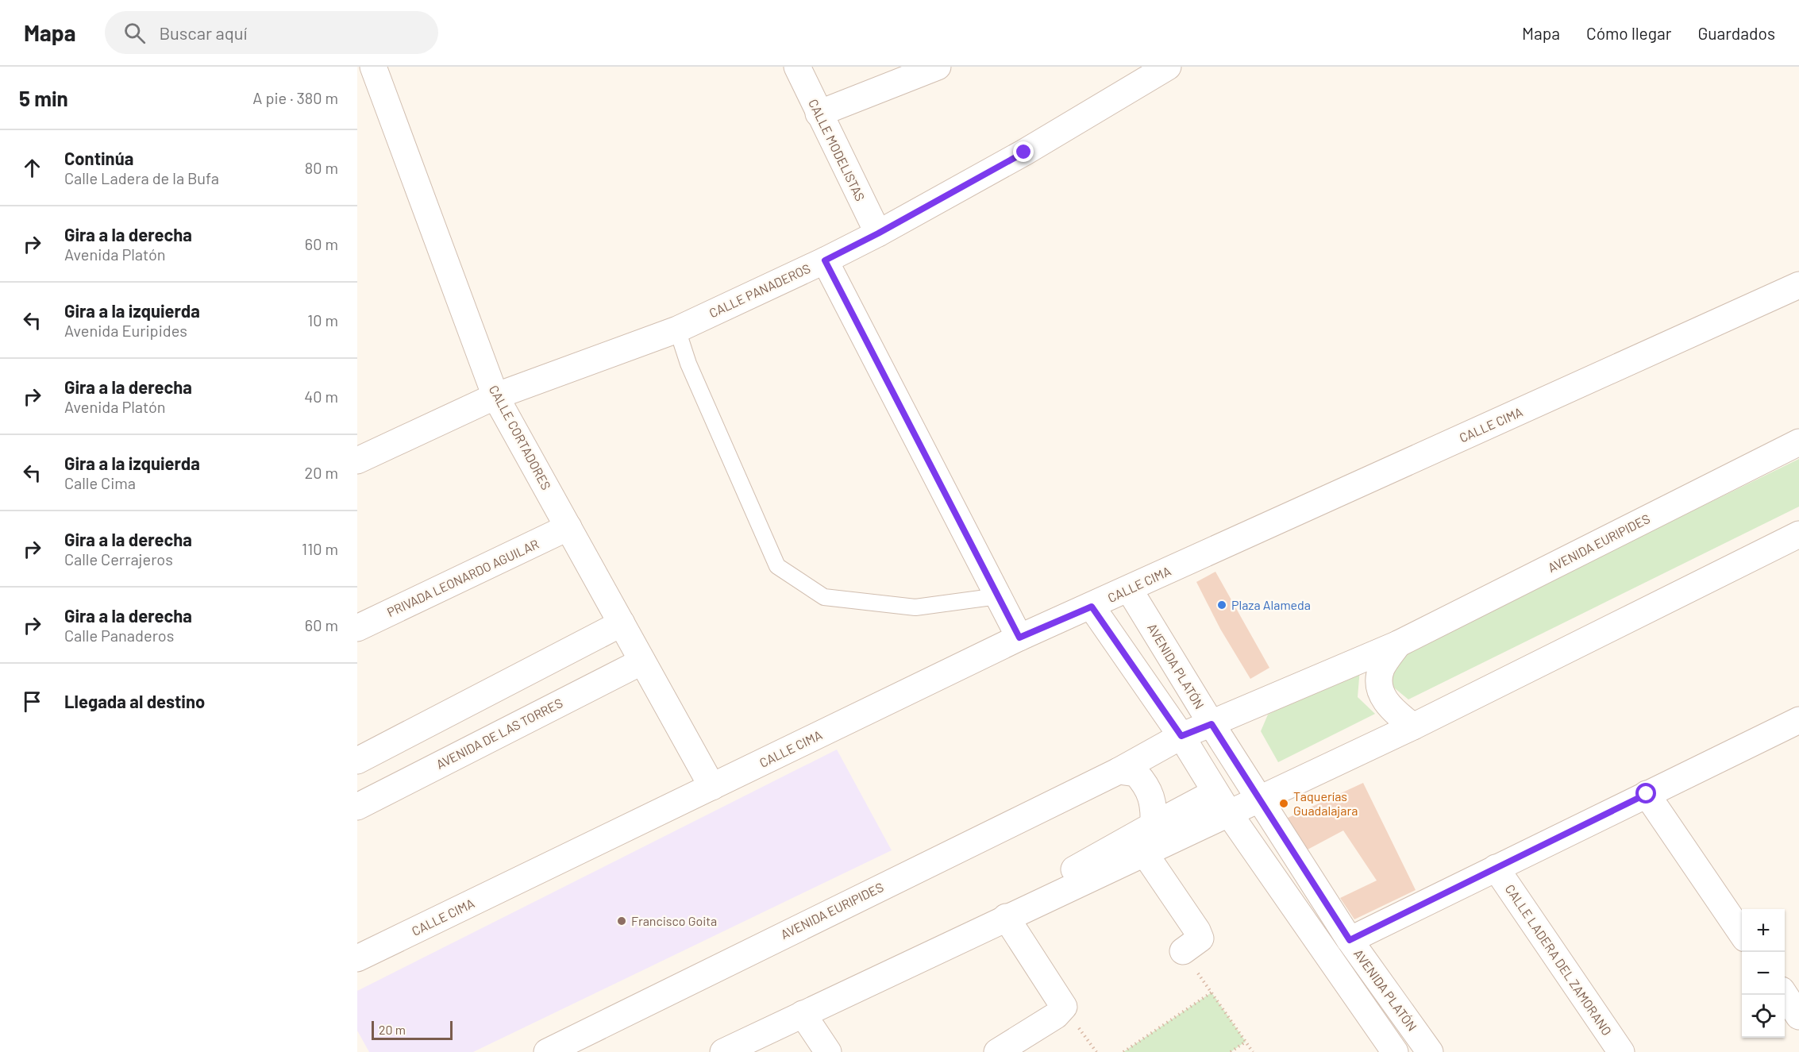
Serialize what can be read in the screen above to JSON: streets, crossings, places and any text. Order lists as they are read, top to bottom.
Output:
{
  "streets": {
    "street": [
      "CALLE MODELISTAS",
      "CALLE PANADEROS",
      "CALLE CIMA",
      "CALLE CORTADORES",
      "AVENIDA EURIPIDES",
      "PRIVADA LEONARDO AGUILAR",
      "AVENIDA PLATÓN",
      "AVENIDA DE LAS TORRES",
      "CALLE LADERA DEL ZAMORANO"
    ]
  },
  "crossings": [
    ["CALLE MODELISTAS", "CALLE PANADEROS"],
    ["CALLE PANADEROS", "CALLE CORTADORES"],
    ["CALLE CIMA", "CALLE CORTADORES"],
    ["CALLE CIMA", "AVENIDA PLATÓN"],
    ["CALLE CORTADORES", "PRIVADA LEONARDO AGUILAR"],
    ["CALLE CORTADORES", "AVENIDA DE LAS TORRES"],
    ["AVENIDA EURIPIDES", "AVENIDA PLATÓN"]
  ],
  "places": ["Plaza Alameda", "Taquerías Guadalajara", "Francisco Goita"],
  "scale_bar": "20 m",
  "page": {
    "header": "Mapa",
    "search": "Buscar aquí",
    "nav": ["Mapa", "Cómo llegar", "Guardados"],
    "heading": ["5 min", "A pie · 380 m"],
    "list": [
      ["Continúa", "Calle Ladera de la Bufa", "80 m"],
      ["Gira a la derecha", "Avenida Platón", "60 m"],
      ["Gira a la izquierda", "Avenida Euripides", "10 m"],
      ["Gira a la derecha", "Avenida Platón", "40 m"],
      ["Gira a la izquierda", "Calle Cima", "20 m"],
      ["Gira a la derecha", "Calle Cerrajeros", "110 m"],
      ["Gira a la derecha", "Calle Panaderos", "60 m"],
      "Llegada al destino"
    ],
    "map_buttons": ["+", "−"],
    "scale": "20 m"
  }
}
